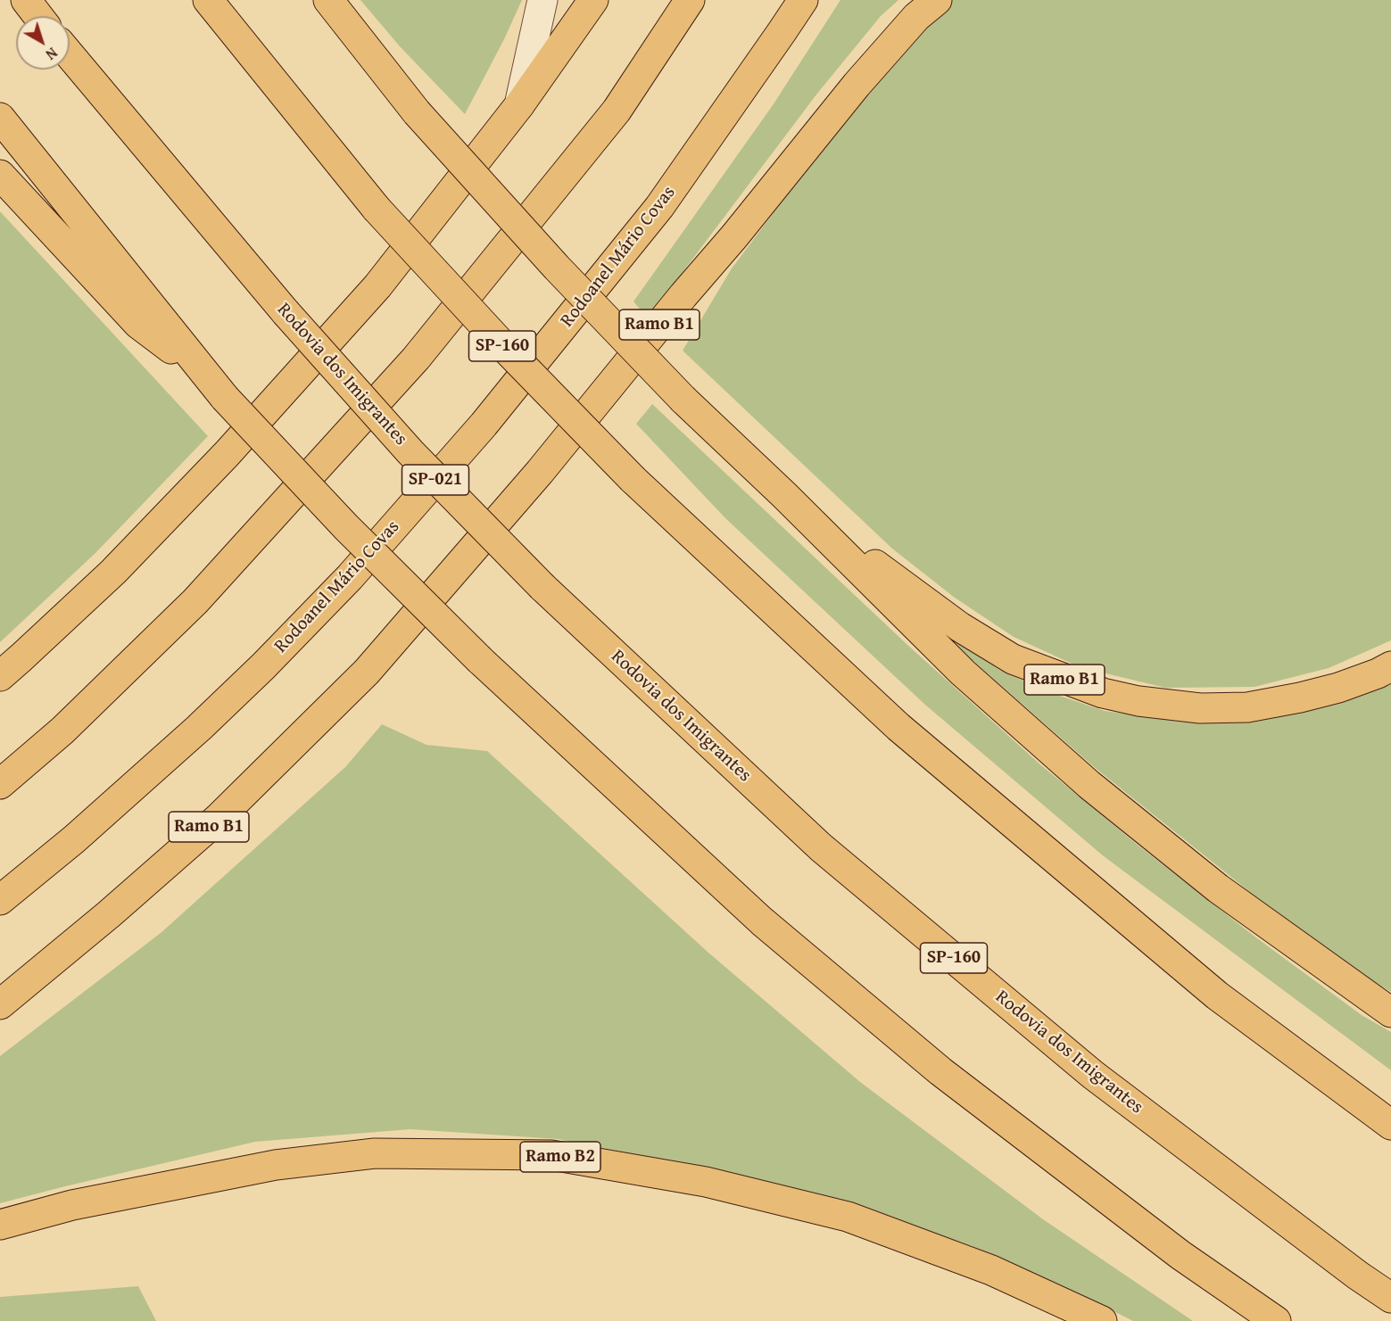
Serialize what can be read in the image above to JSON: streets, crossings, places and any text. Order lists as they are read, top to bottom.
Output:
{
  "streets": {
    "highway": [
      "Rodoanel Mário Covas",
      "Ramo B1",
      "SP-160",
      "Rodovia dos Imigrantes",
      "SP-021",
      "Ramo B2"
    ]
  },
  "north": "bottom right"
}
